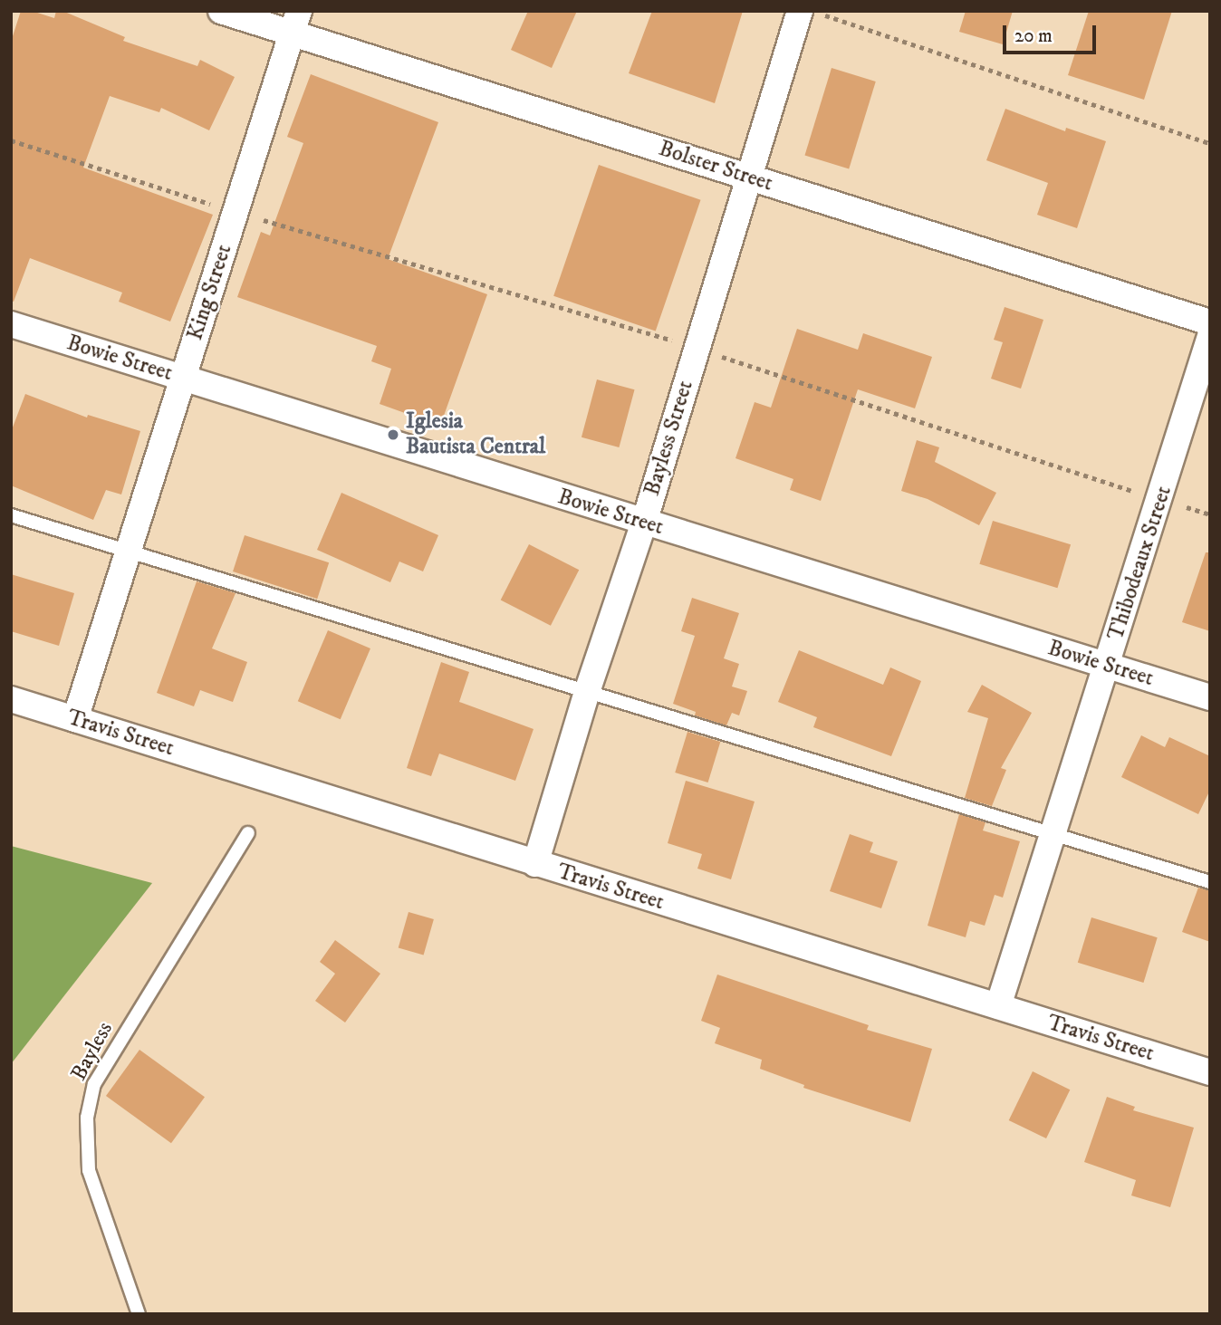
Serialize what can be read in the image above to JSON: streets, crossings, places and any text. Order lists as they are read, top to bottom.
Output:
{
  "streets": {
    "street": [
      "Bolster Street",
      "King Street",
      "Bowie Street",
      "Bayless Street",
      "Thibodeaux Street",
      "Travis Street"
    ],
    "lane": ["Bayless"]
  },
  "crossings": [
    ["Bolster Street", "King Street"],
    ["Bolster Street", "Bayless Street"],
    ["King Street", "Bowie Street"],
    ["King Street", "Travis Street"],
    ["Bowie Street", "Bayless Street"],
    ["Bowie Street", "Thibodeaux Street"],
    ["Bayless Street", "Travis Street"],
    ["Thibodeaux Street", "Travis Street"]
  ],
  "places": ["Iglesia Bautista Central"],
  "scale_bar": "20 m"
}
